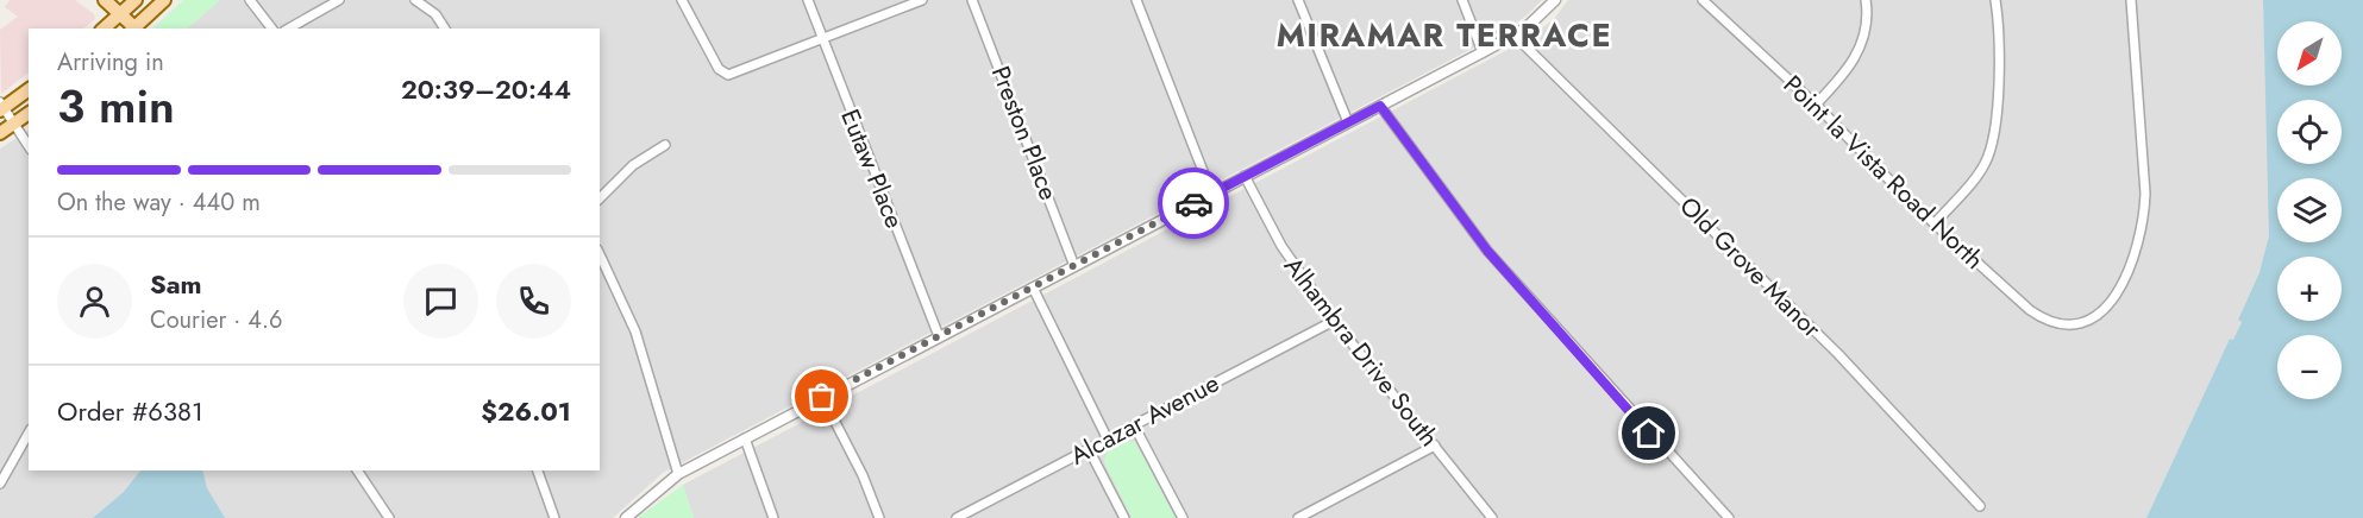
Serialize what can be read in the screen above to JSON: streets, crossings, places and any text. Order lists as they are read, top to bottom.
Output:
{
  "streets": {
    "street": [
      "Preston Place",
      "Eutaw Place",
      "Point la Vista Road North",
      "Old Grove Manor",
      "Alhambra Drive South",
      "Alcazar Avenue"
    ]
  },
  "crossings": [
    ["Alhambra Drive South", "Alcazar Avenue"]
  ],
  "districts": ["MIRAMAR TERRACE"],
  "north": "bottom left",
  "page": {
    "map_buttons": ["+", "−"],
    "heading": ["3 min", "Arriving in", "20:39–20:44"],
    "panel": [
      "Sam",
      "Courier · 4.6",
      "Order #6381",
      "$26.01"
    ],
    "bar": "On the way · 440 m"
  }
}
